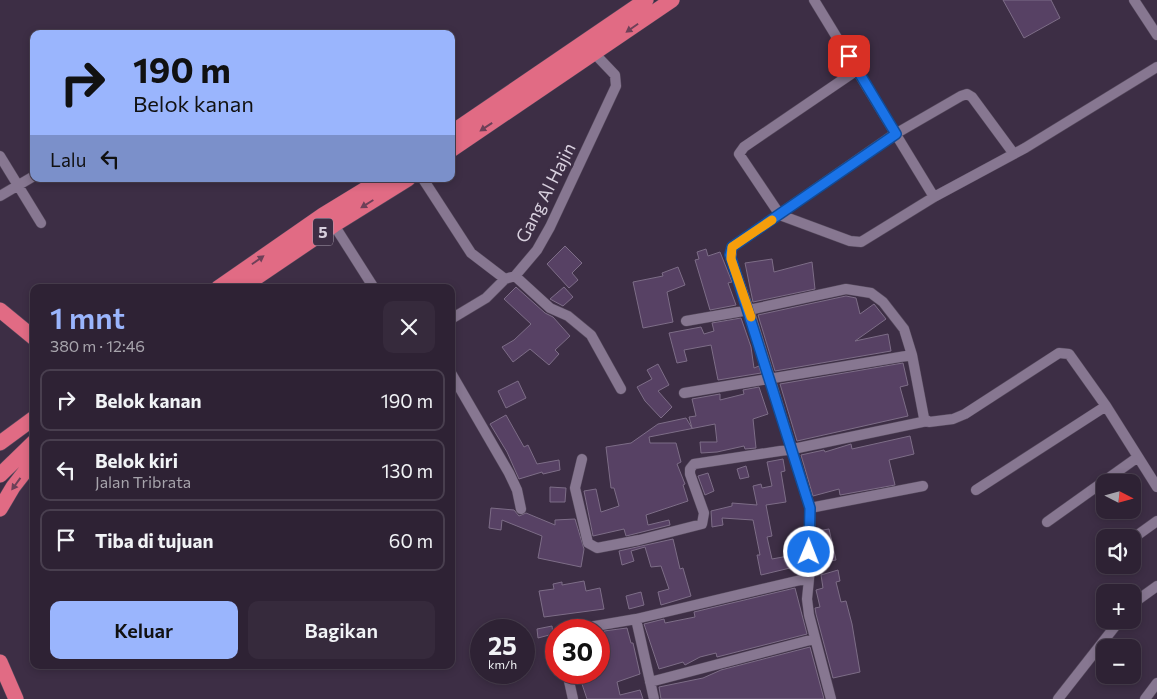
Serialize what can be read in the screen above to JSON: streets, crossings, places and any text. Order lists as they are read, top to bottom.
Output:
{
  "streets": {
    "highway": ["5"],
    "street": ["Gang Al Hajin"]
  },
  "north": "right",
  "page": {
    "turn": ["190 m", "Belok kanan"],
    "then": "Lalu",
    "heading": ["1 mnt", "380 m · 12:46"],
    "list": [
      {
        "name": "Belok kanan",
        "value": "190 m"
      },
      {
        "name": "Belok kiri",
        "note": "Jalan Tribrata",
        "value": "130 m"
      },
      {
        "name": "Tiba di tujuan",
        "value": "60 m"
      }
    ],
    "map_buttons": ["+", "−"],
    "buttons": ["Keluar", "Bagikan"],
    "speed": "25 km/h",
    "limit": "30"
  }
}
